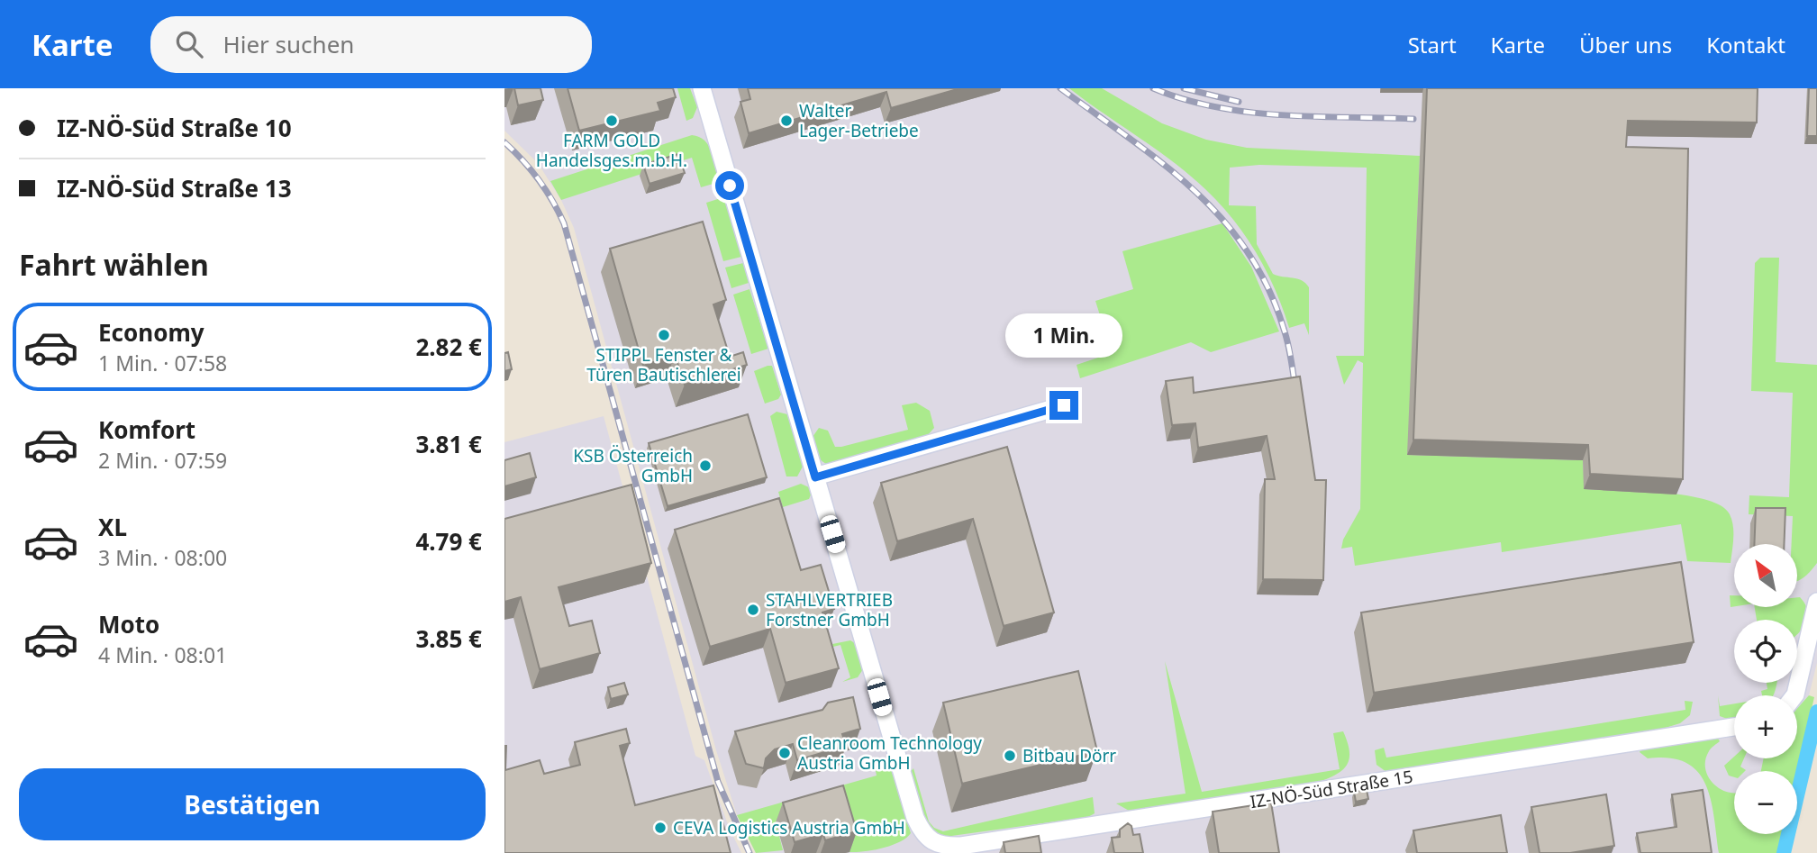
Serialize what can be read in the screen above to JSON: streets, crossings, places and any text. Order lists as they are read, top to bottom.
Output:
{
  "streets": {
    "street": ["IZ-NÖ-Süd Straße 15"]
  },
  "places": [
    "FARM GOLD Handelsges.m.b.H.",
    "Walter Lager-Betriebe",
    "STIPPL Fenster & Türen Bautischlerei",
    "KSB Österreich GmbH",
    "STAHLVERTRIEB Forstner GmbH",
    "Cleanroom Technology Austria GmbH",
    "Bitbau Dörr",
    "CEVA Logistics Austria GmbH"
  ],
  "north": "top left",
  "page": {
    "header": "Karte",
    "search": "Hier suchen",
    "nav": [
      "Start",
      "Karte",
      "Über uns",
      "Kontakt"
    ],
    "banner": ["IZ-NÖ-Süd Straße 10", "IZ-NÖ-Süd Straße 13"],
    "heading": "Fahrt wählen",
    "list": [
      {
        "name": "Economy",
        "note": "1 Min. · 07:58",
        "value": "2.82 €"
      },
      {
        "name": "Komfort",
        "note": "2 Min. · 07:59",
        "value": "3.81 €"
      },
      {
        "name": "XL",
        "note": "3 Min. · 08:00",
        "value": "4.79 €"
      },
      {
        "name": "Moto",
        "note": "4 Min. · 08:01",
        "value": "3.85 €"
      }
    ],
    "bubble": "1 Min.",
    "map_buttons": ["+", "−"],
    "buttons": "Bestätigen"
  }
}
